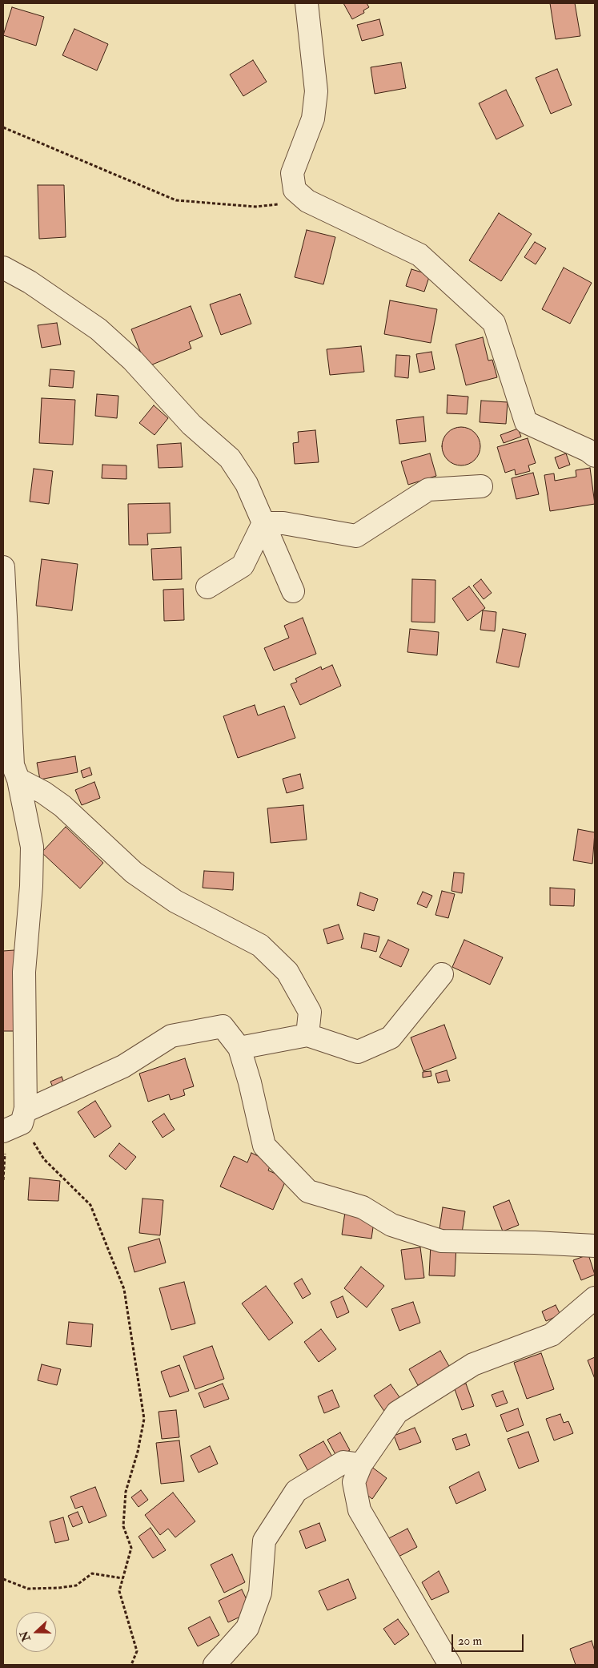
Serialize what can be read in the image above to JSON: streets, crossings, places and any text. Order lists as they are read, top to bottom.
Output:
{
  "scale_bar": "20 m",
  "north": "left"
}
